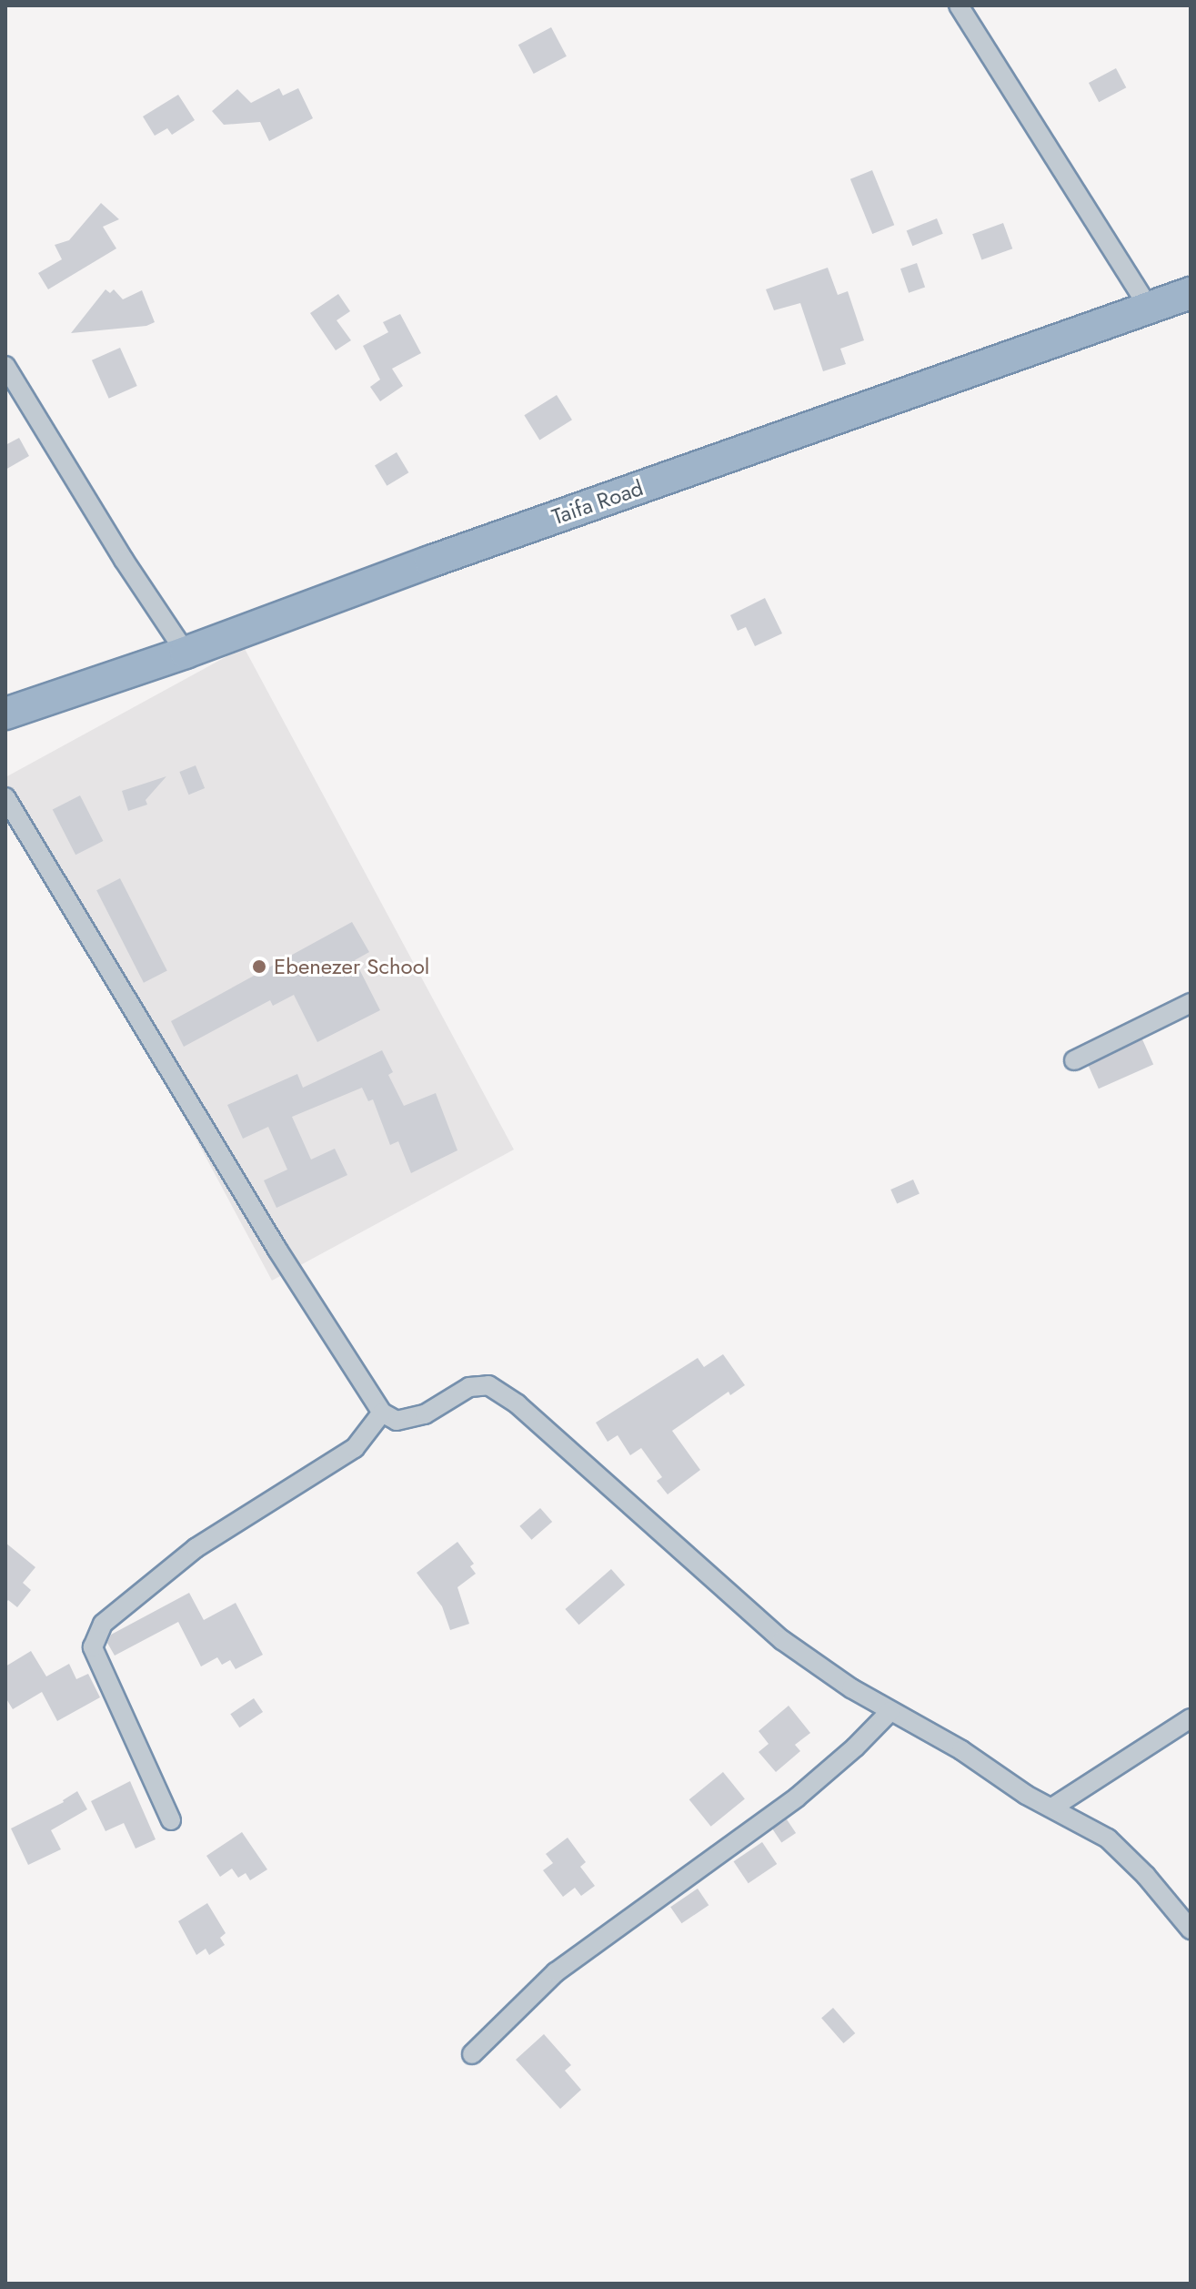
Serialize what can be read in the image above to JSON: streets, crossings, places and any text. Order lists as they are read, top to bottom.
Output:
{
  "streets": {
    "highway": ["Taifa Road"]
  },
  "places": ["Ebenezer School"]
}
